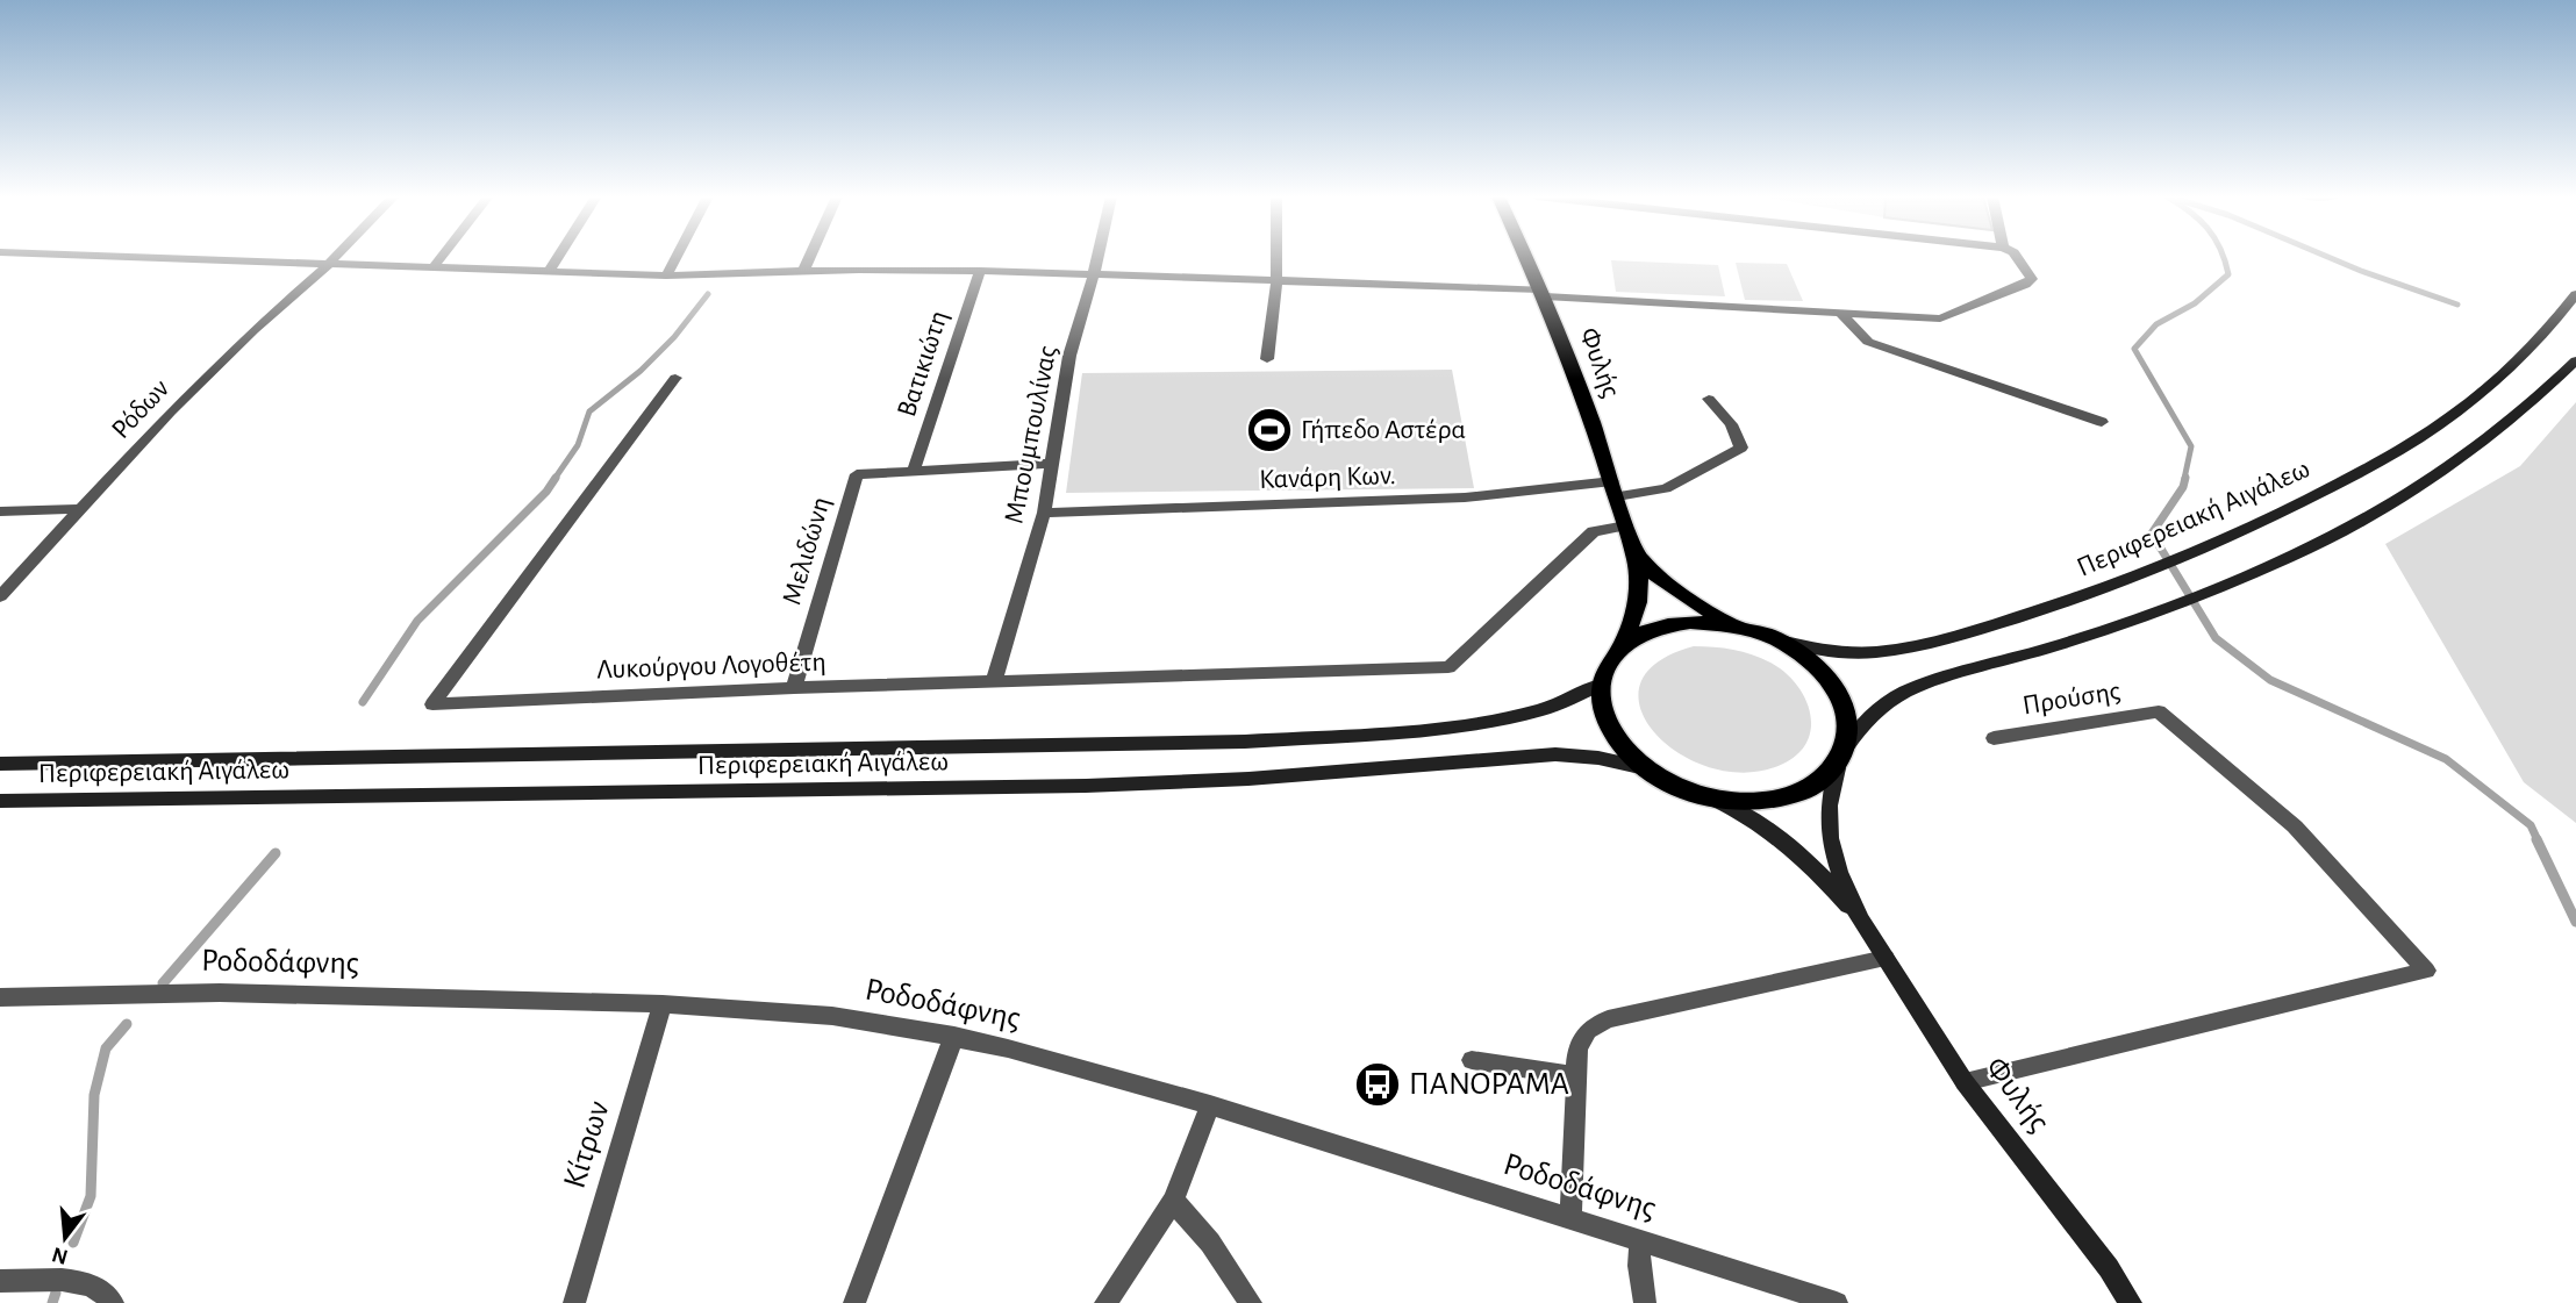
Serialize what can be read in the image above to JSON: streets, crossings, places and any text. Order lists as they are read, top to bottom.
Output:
{
  "streets": {
    "main road": ["Φυλής", "Περιφερειακή Αιγάλεω"],
    "street": [
      "Βατικιώτη",
      "Ρόδων",
      "Μπουμπουλίνας",
      "Κανάρη Κων.",
      "Μελιδώνη",
      "Λυκούργου Λογοθέτη",
      "Προύσης",
      "Ροδοδάφνης",
      "Κίτρων"
    ]
  },
  "crossings": [
    ["Φυλής", "Κανάρη Κων."],
    ["Φυλής", "Περιφερειακή Αιγάλεω"],
    ["Φυλής", "Λυκούργου Λογοθέτη"],
    ["Φυλής", "Προύσης"],
    ["Βατικιώτη", "Μελιδώνη"],
    ["Μπουμπουλίνας", "Κανάρη Κων."],
    ["Μπουμπουλίνας", "Λυκούργου Λογοθέτη"],
    ["Μελιδώνη", "Λυκούργου Λογοθέτη"],
    ["Ροδοδάφνης", "Κίτρων"]
  ],
  "places": {
    "sports": ["Γήπεδο Αστέρα"],
    "bus stop": ["ΠΑΝΟΡΑΜΑ"]
  },
  "north": "bottom"
}
